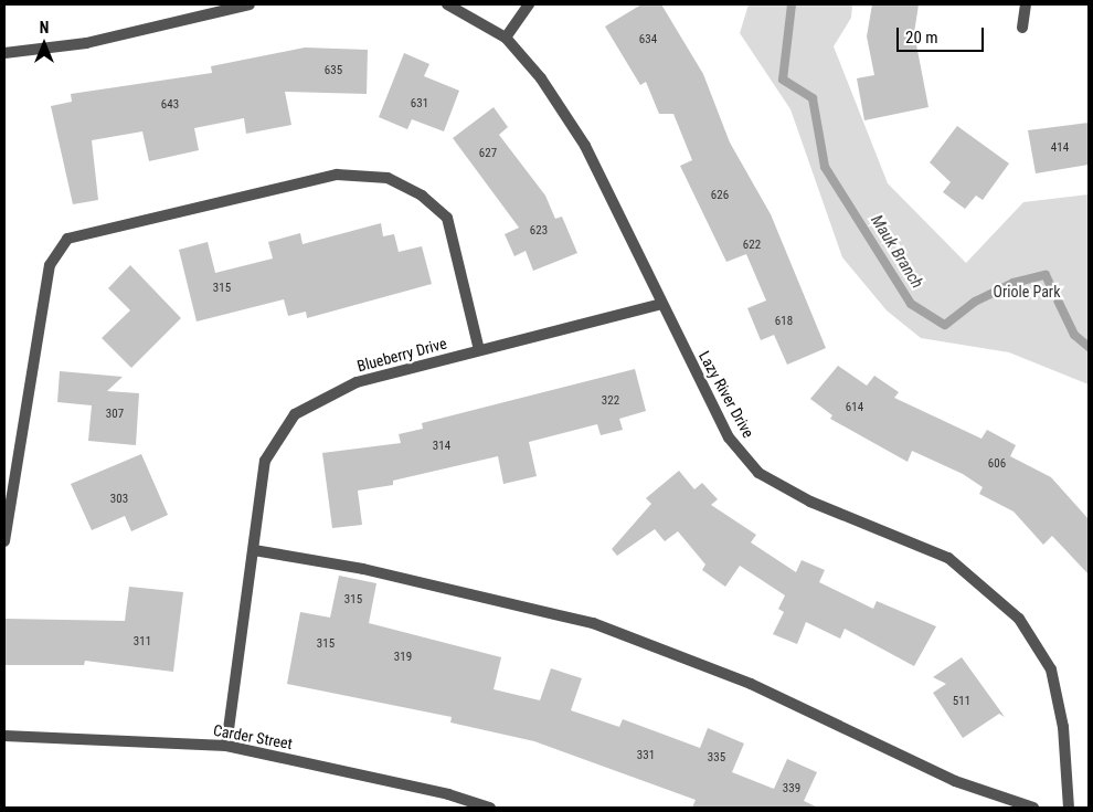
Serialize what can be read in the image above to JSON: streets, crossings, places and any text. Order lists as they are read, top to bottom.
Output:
{
  "streets": {
    "street": ["Blueberry Drive", "Lazy River Drive", "Carder Street"]
  },
  "crossings": [
    ["Blueberry Drive", "Lazy River Drive"],
    ["Blueberry Drive", "Carder Street"]
  ],
  "water": ["Mauk Branch"],
  "parks": ["Oriole Park"],
  "house_numbers": [
    "634",
    "635",
    "631",
    "643",
    "414",
    "627",
    "626",
    "623",
    "622",
    "315",
    "618",
    "322",
    "614",
    "307",
    "314",
    "606",
    "303",
    "315",
    "311",
    "315",
    "319",
    "511",
    "331",
    "335",
    "339"
  ],
  "scale_bar": "20 m",
  "north": "top"
}
